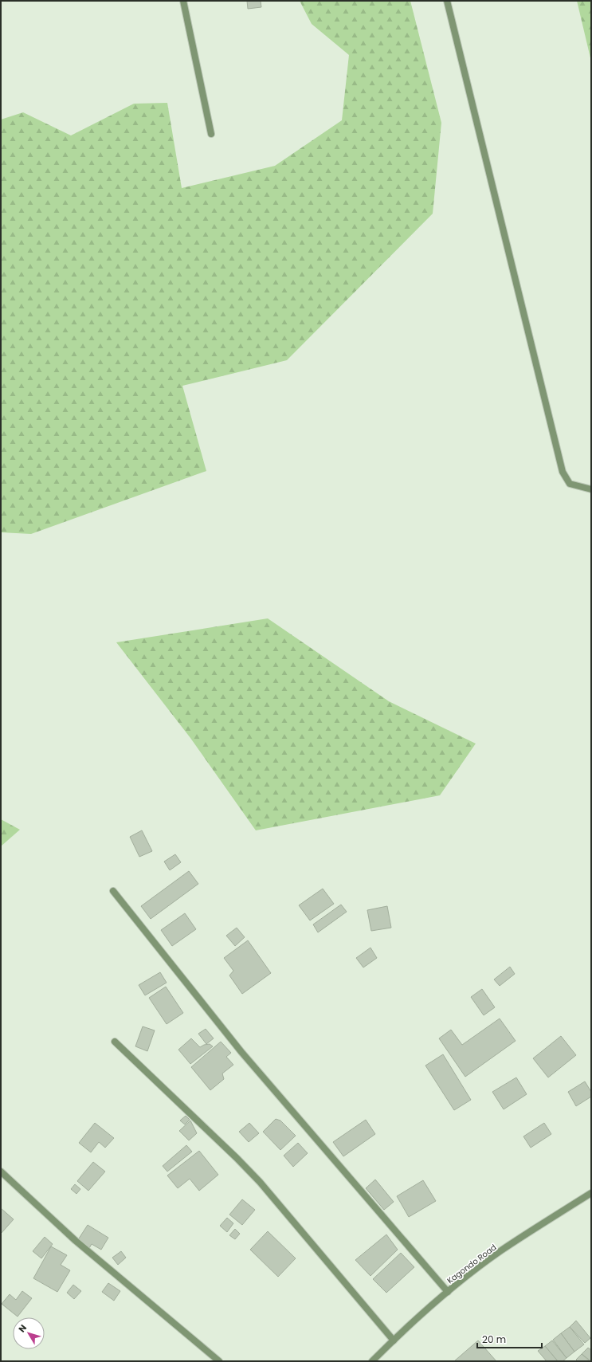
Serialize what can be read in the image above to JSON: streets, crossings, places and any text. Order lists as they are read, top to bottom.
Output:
{
  "streets": {
    "street": ["Kagondo Road"]
  },
  "scale_bar": "20 m",
  "north": "top left"
}
